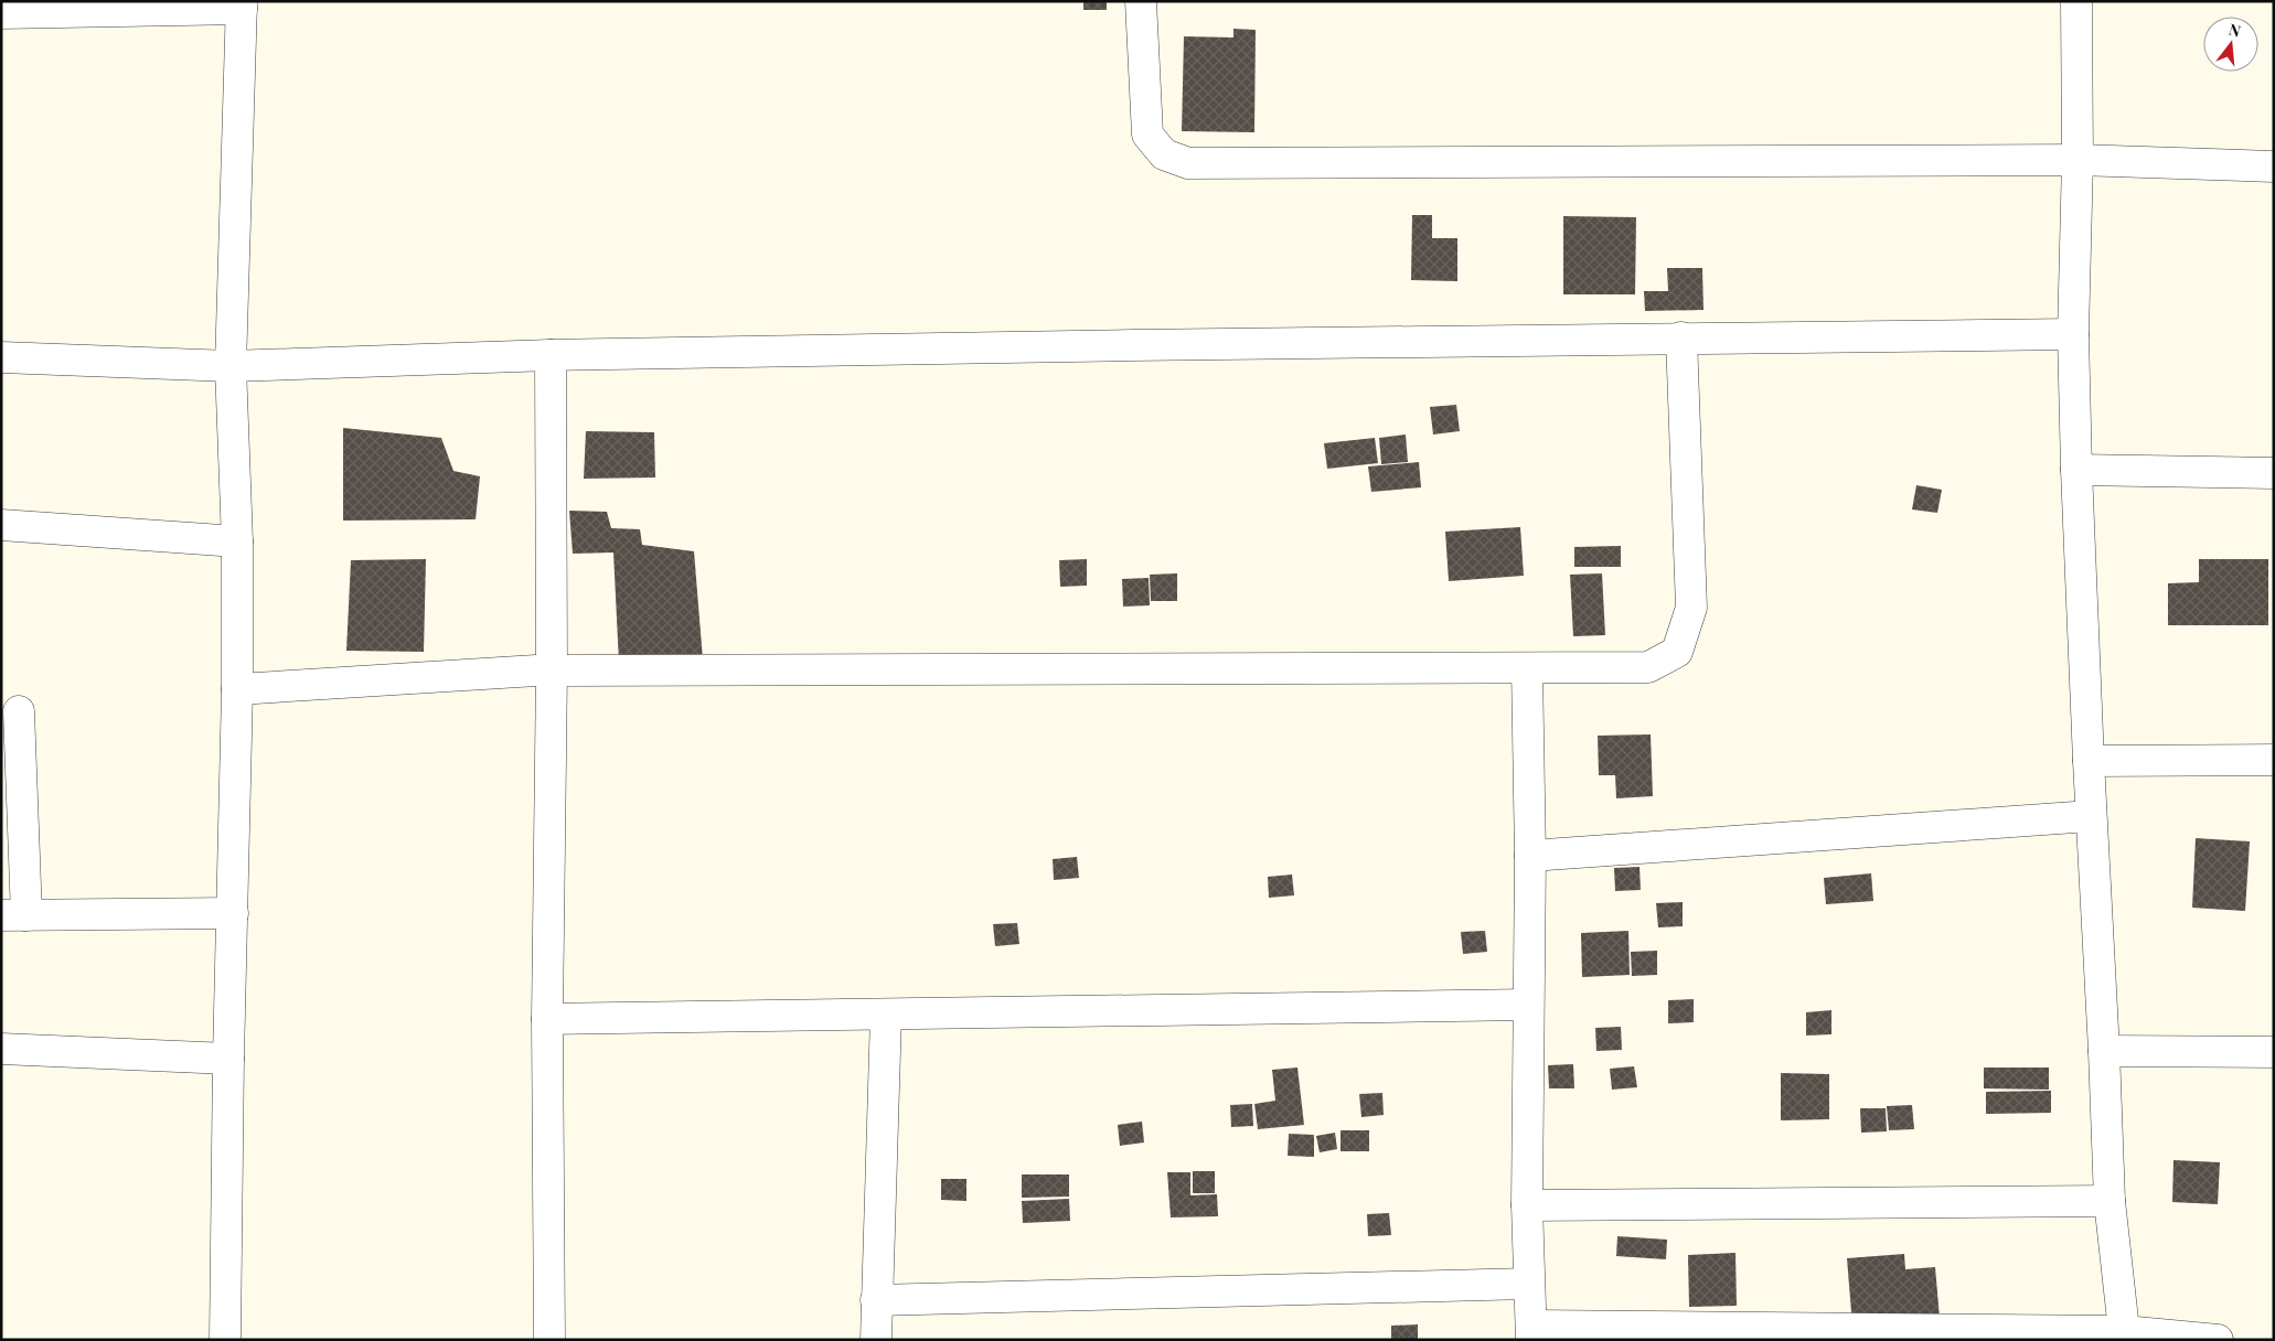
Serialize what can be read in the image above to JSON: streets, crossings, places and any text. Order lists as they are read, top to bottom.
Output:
{
  "north": "top"
}
